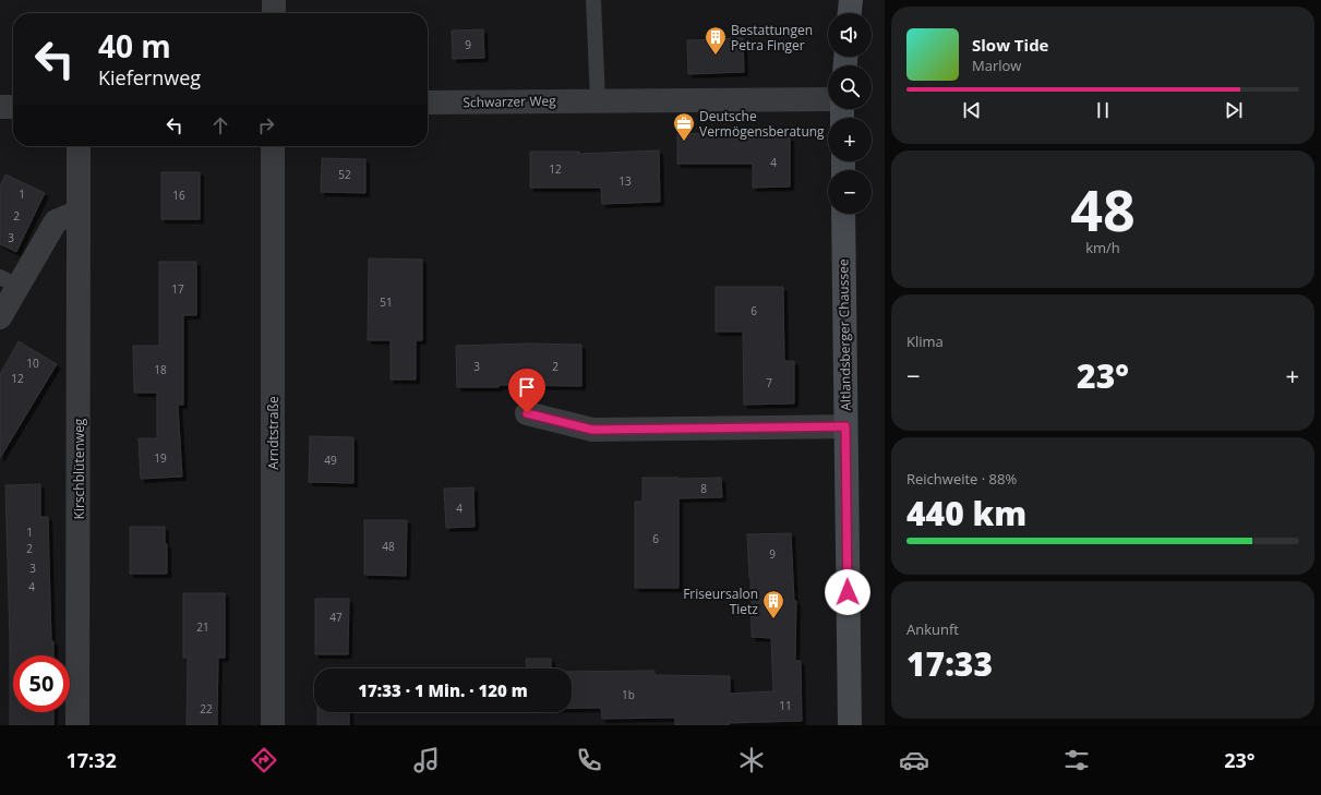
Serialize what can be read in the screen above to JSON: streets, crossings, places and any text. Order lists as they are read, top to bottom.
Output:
{
  "streets": {
    "main road": ["Altlandsberger Chaussee"],
    "street": ["Schwarzer Weg", "Arndtstraße", "Kirschblütenweg"]
  },
  "places": {
    "building": ["Bestattungen Petra Finger", "Friseursalon Tietz"],
    "office": ["Deutsche Vermögensberatung"]
  },
  "house_numbers": [
    "9",
    "4",
    "12",
    "52",
    "13",
    "1",
    "16",
    "2",
    "3",
    "17",
    "51",
    "6",
    "10",
    "3",
    "2",
    "18",
    "12",
    "7",
    "19",
    "49",
    "8",
    "4",
    "1",
    "6",
    "48",
    "2",
    "9",
    "3",
    "4",
    "47",
    "21",
    "1b",
    "11",
    "22"
  ],
  "page": {
    "map_buttons": ["+", "−"],
    "turn": ["40 m", "Kiefernweg"],
    "song": ["Slow Tide", "Marlow"],
    "tile": [
      ["48", "km/h"],
      "Klima",
      ["Reichweite · 88%", "440 km"],
      ["Ankunft", "17:33"]
    ],
    "heat": ["−", "23°", "+"],
    "limit": "50",
    "trip": "17:33 · 1 Min. · 120 m",
    "tabs": ["17:32", "23°"]
  }
}
